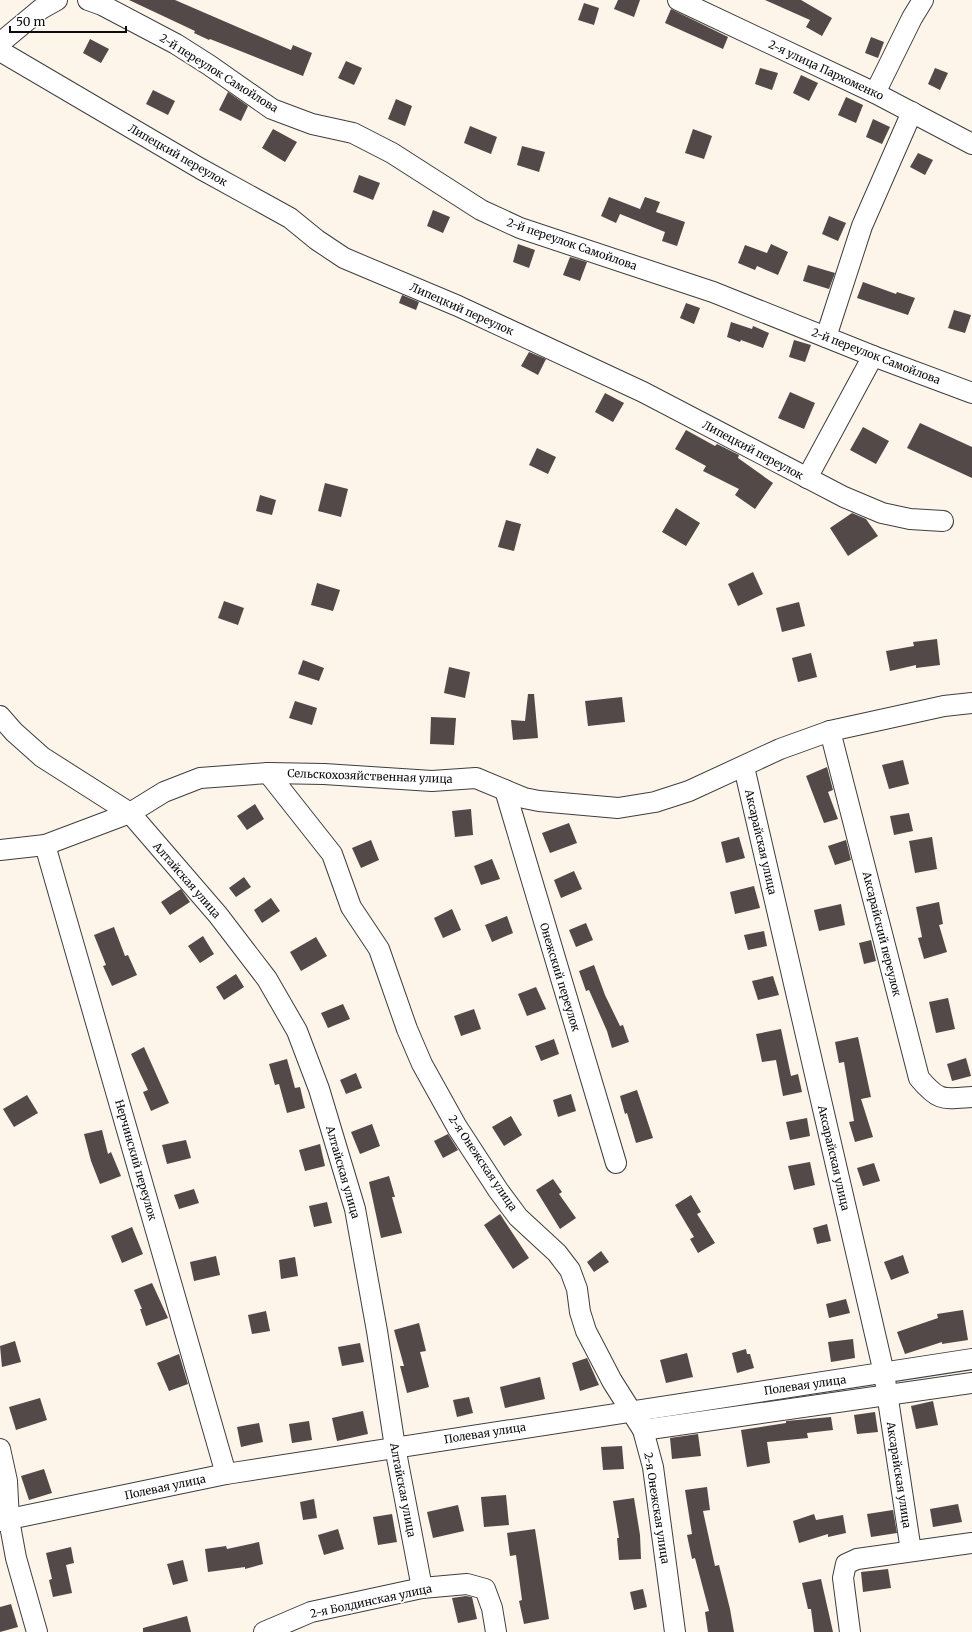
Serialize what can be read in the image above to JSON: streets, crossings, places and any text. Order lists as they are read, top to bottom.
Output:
{
  "streets": {
    "street": [
      "2-я улица Пархоменко",
      "2-й переулок Самойлова",
      "Липецкий переулок",
      "Сельскохозяйственная улица",
      "Аксарайская улица",
      "Алтайская улица",
      "Аксарайский переулок",
      "Онежский переулок",
      "Нерчинский переулок",
      "2-я Онежская улица",
      "Полевая улица",
      "2-я Болдинская улица"
    ]
  },
  "crossings": [
    ["Сельскохозяйственная улица", "Аксарайская улица"],
    ["Сельскохозяйственная улица", "Алтайская улица"],
    ["Сельскохозяйственная улица", "Аксарайский переулок"],
    ["Сельскохозяйственная улица", "Онежский переулок"],
    ["Сельскохозяйственная улица", "Нерчинский переулок"],
    ["Сельскохозяйственная улица", "2-я Онежская улица"],
    ["Аксарайская улица", "Полевая улица"],
    ["Алтайская улица", "Полевая улица"],
    ["Алтайская улица", "2-я Болдинская улица"],
    ["Нерчинский переулок", "Полевая улица"],
    ["2-я Онежская улица", "Полевая улица"]
  ],
  "scale_bar": "50 m"
}
